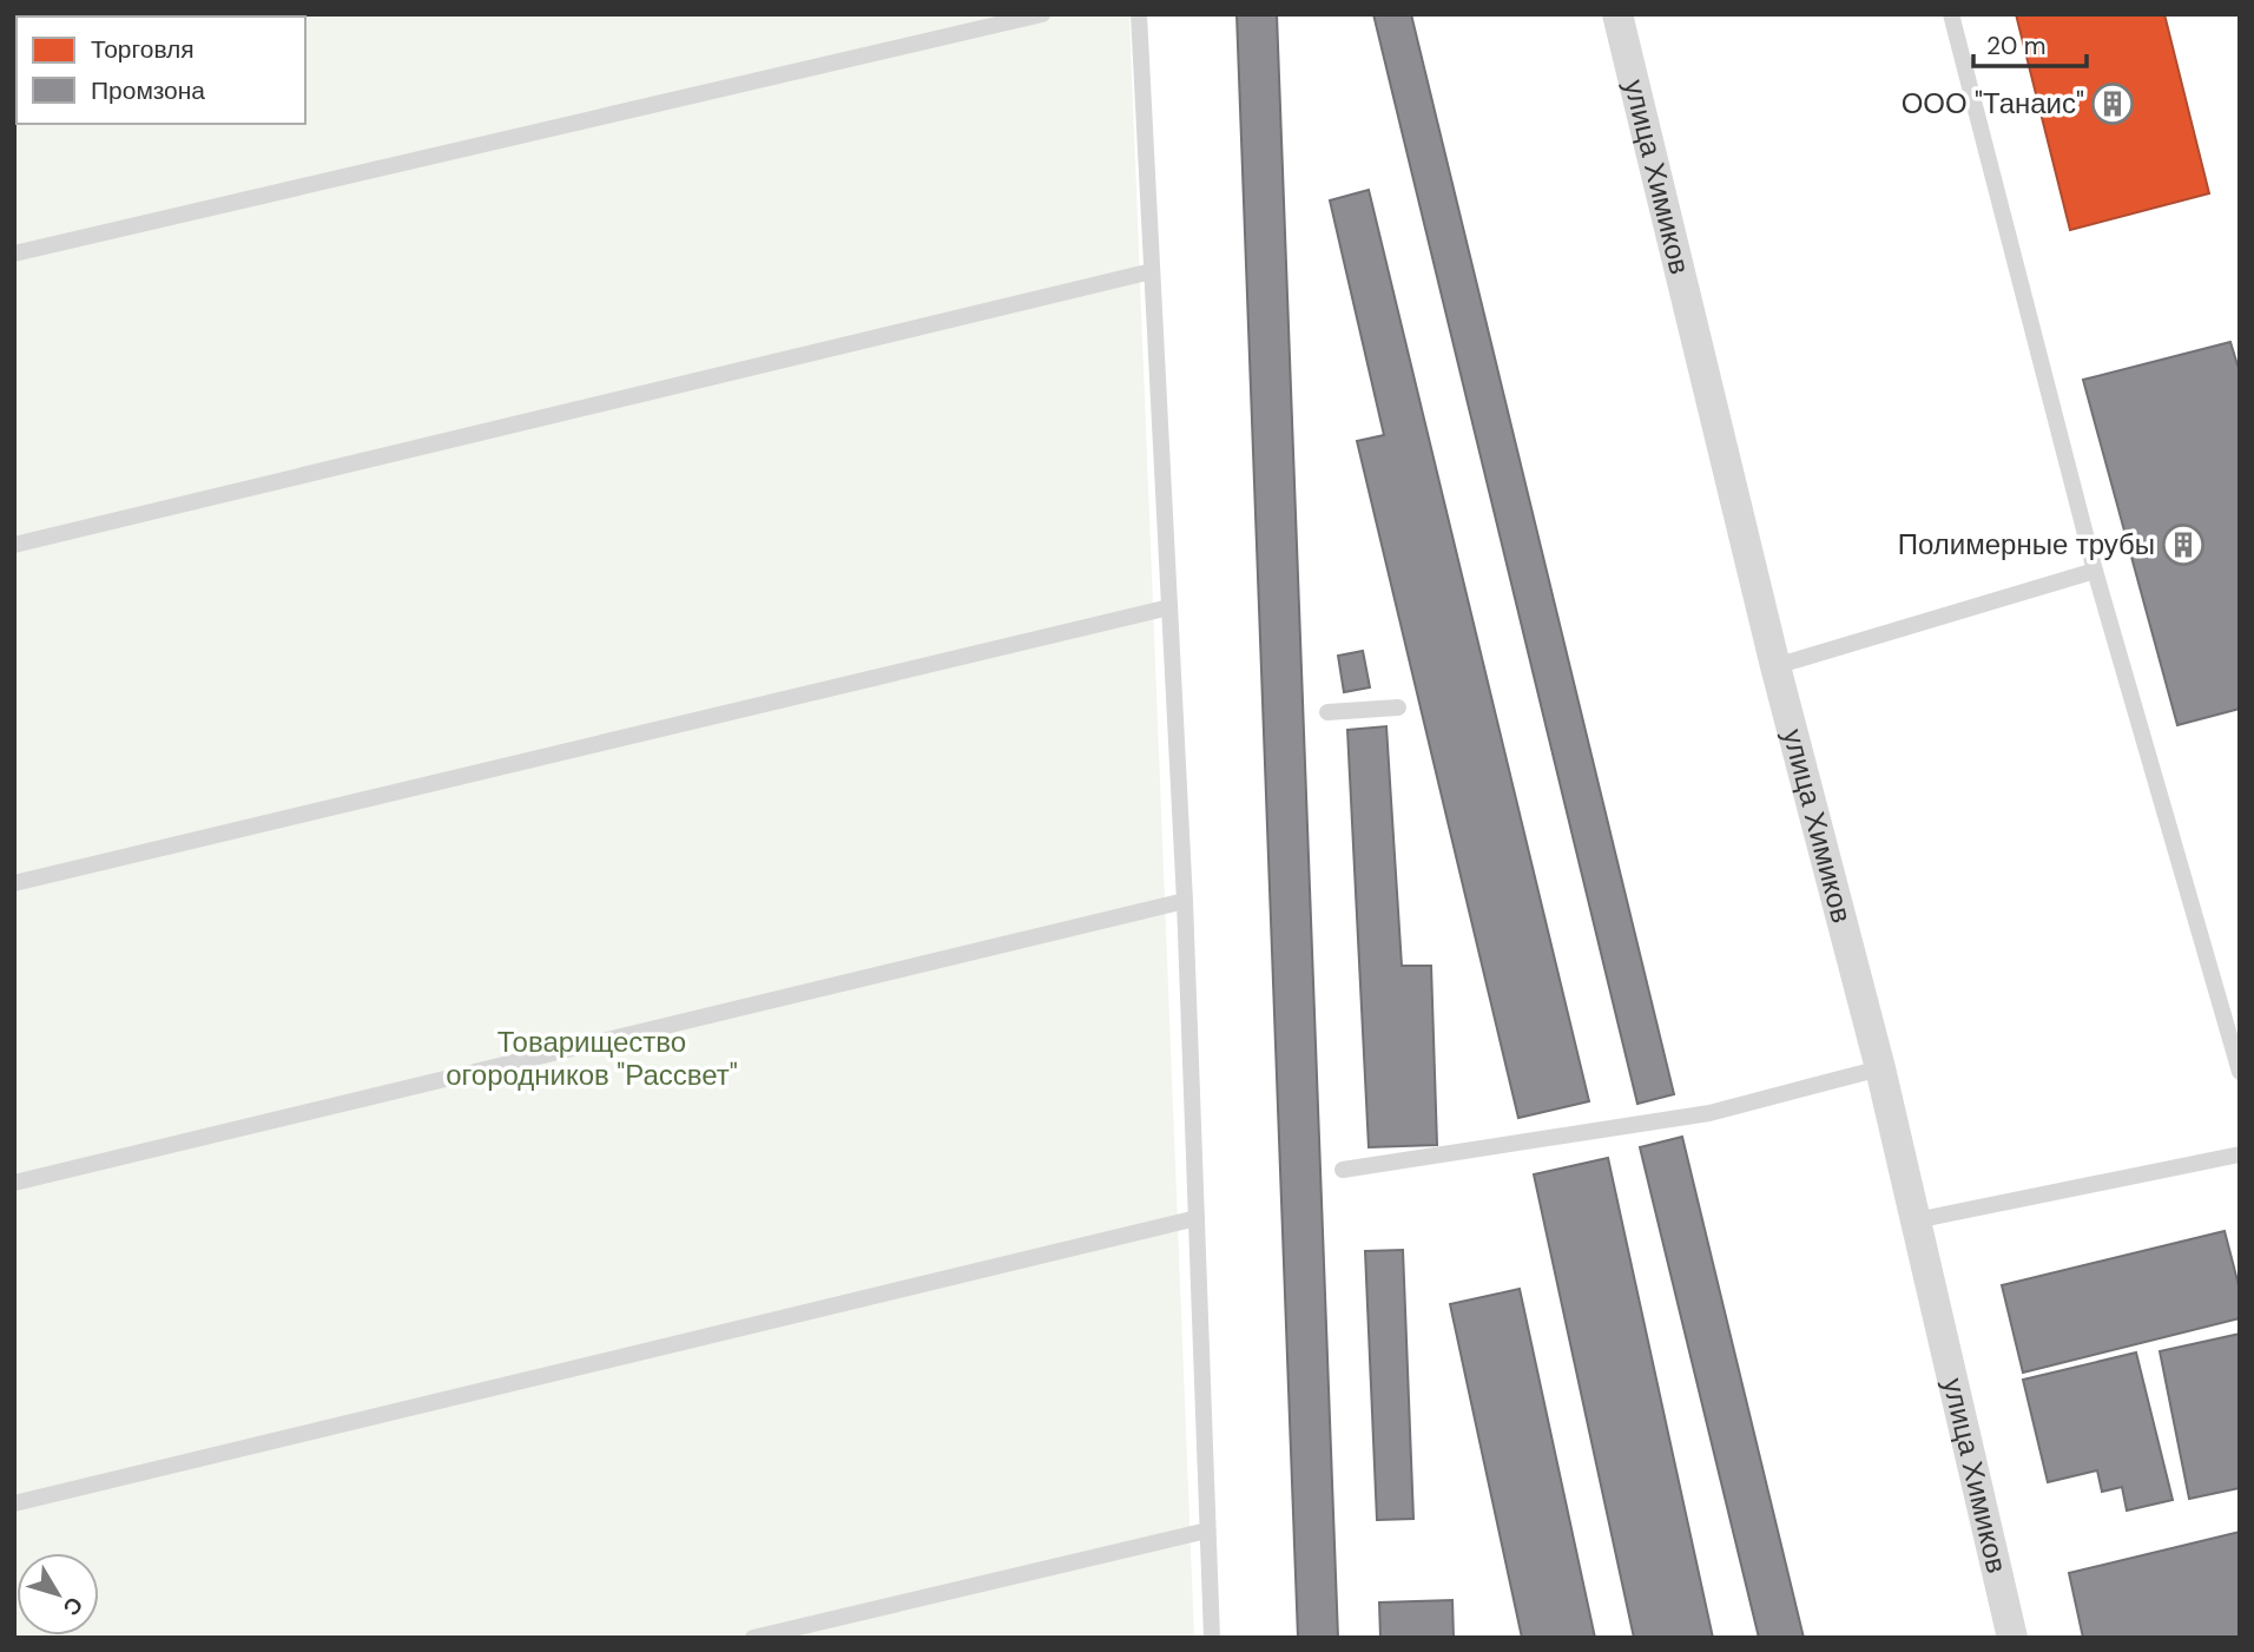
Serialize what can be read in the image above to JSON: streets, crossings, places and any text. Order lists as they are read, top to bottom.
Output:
{
  "streets": {
    "street": ["улица Химиков"]
  },
  "parks": ["Товарищество огородников \"Рассвет\""],
  "places": {
    "building": ["ООО \"Танаис\"", "Полимерные трубы"]
  },
  "legend": ["Торговля", "Промзона"],
  "scale_bar": "20 m",
  "north": "bottom right"
}
